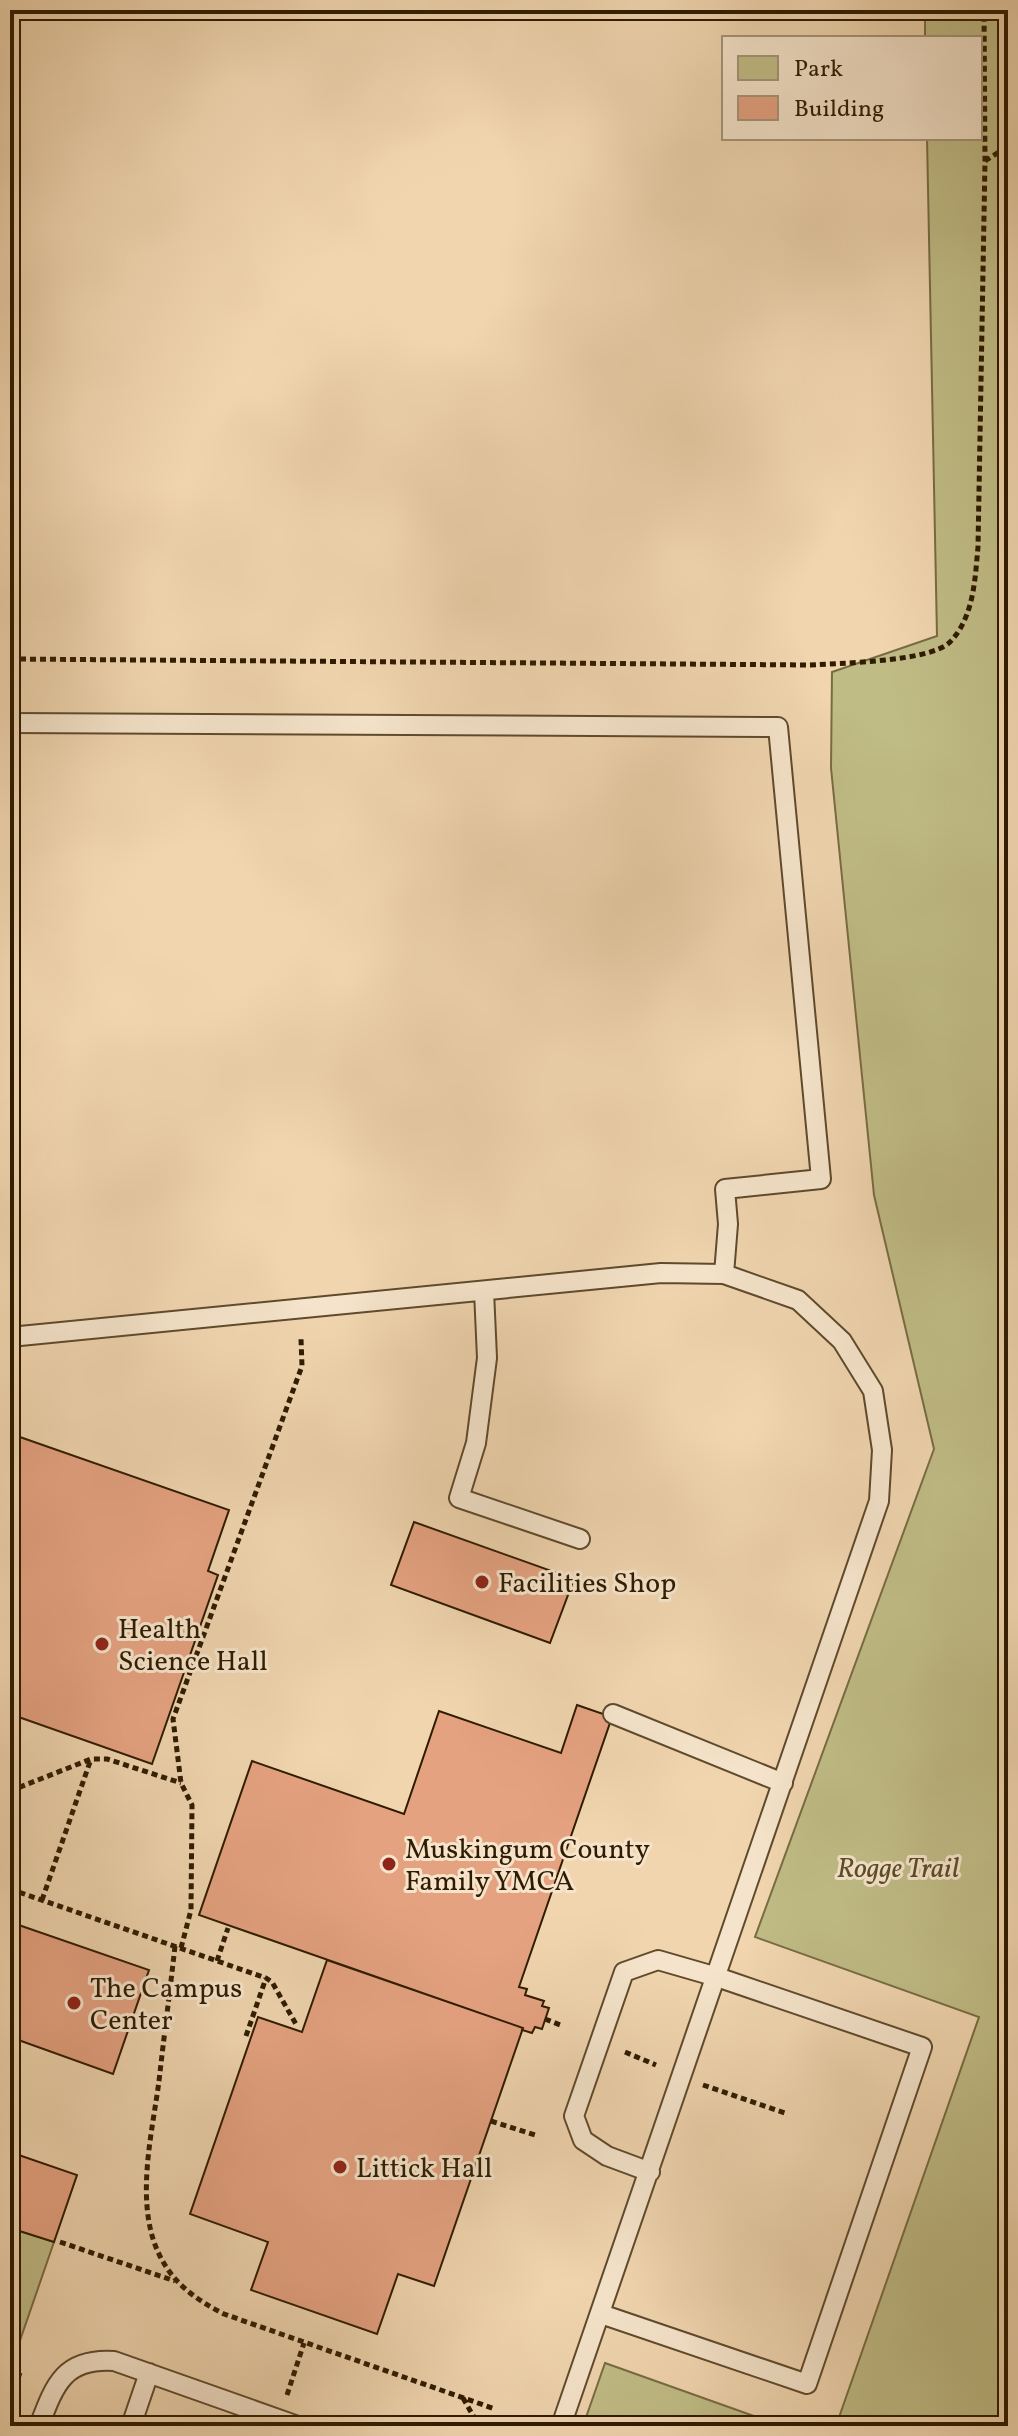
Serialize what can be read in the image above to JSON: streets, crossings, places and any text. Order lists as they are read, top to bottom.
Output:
{
  "parks": ["Rogge Trail"],
  "places": [
    "Facilities Shop",
    "Health Science Hall",
    "Muskingum County Family YMCA",
    "The Campus Center",
    "Littick Hall"
  ],
  "legend": ["Park", "Building"]
}
